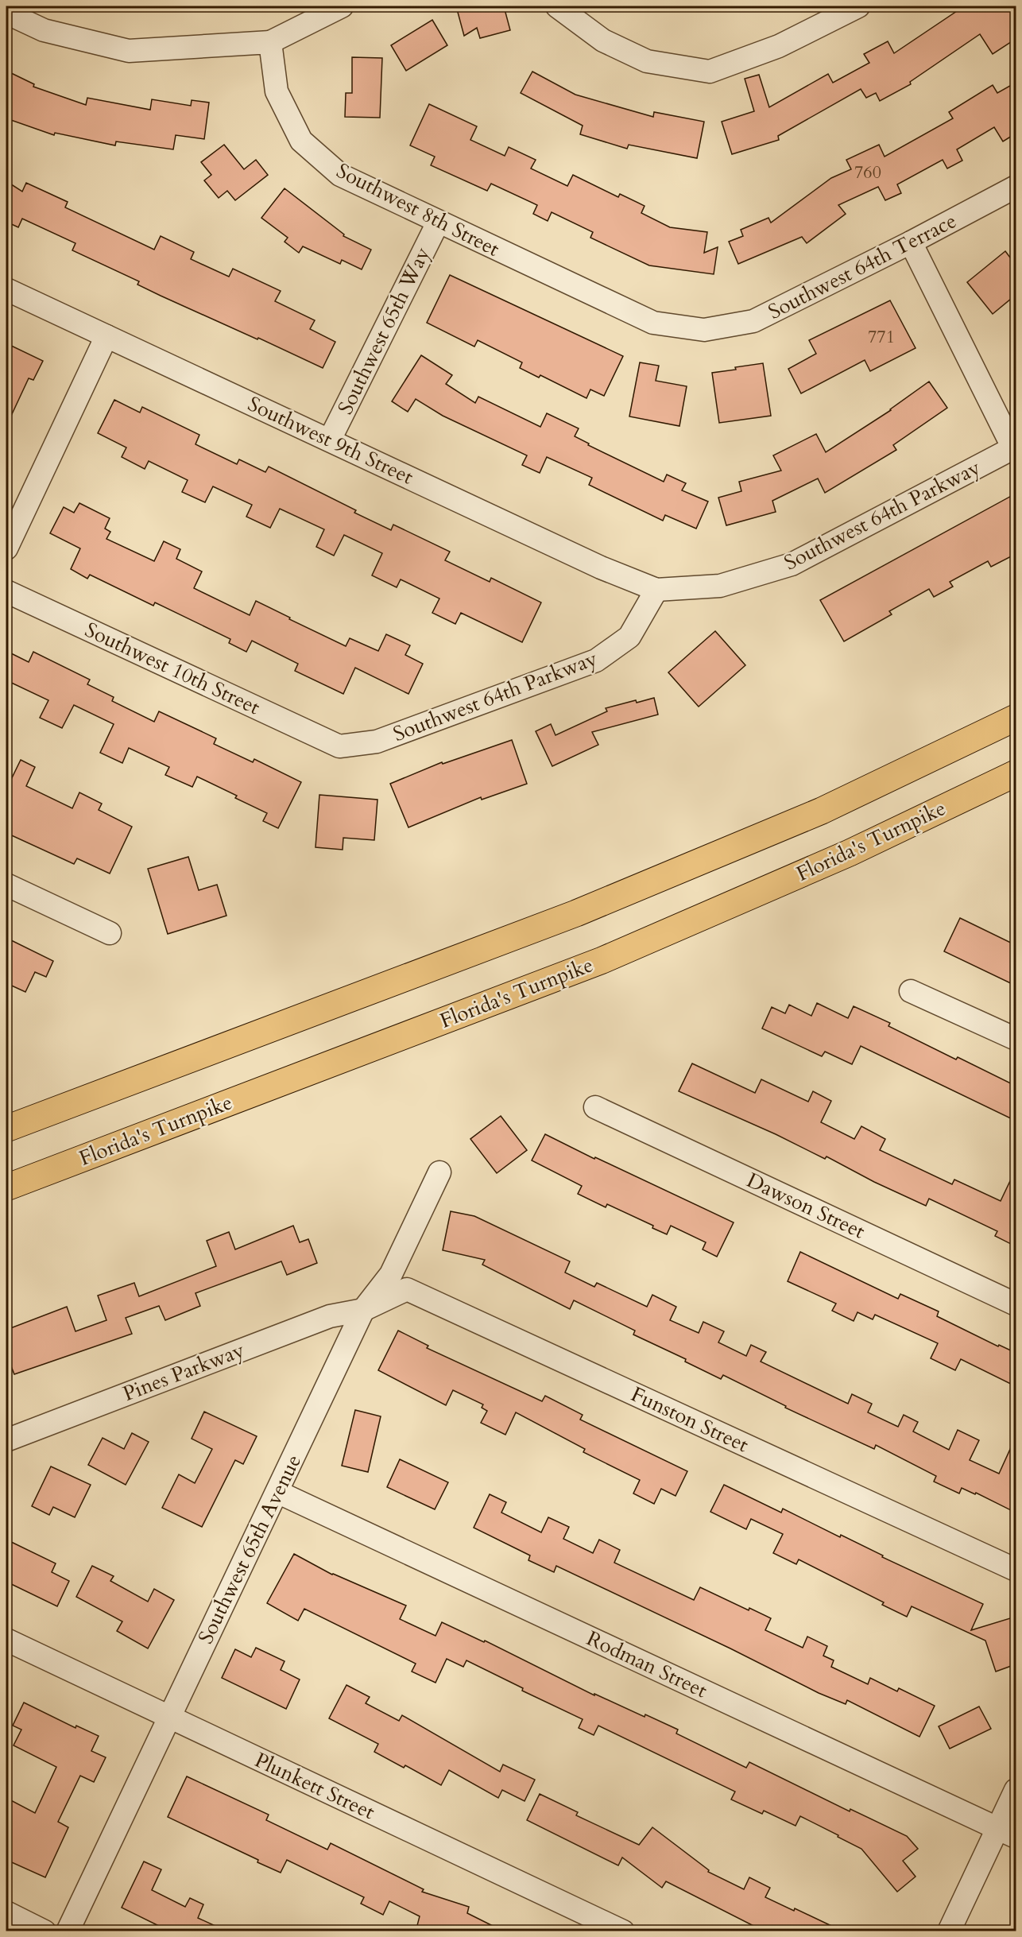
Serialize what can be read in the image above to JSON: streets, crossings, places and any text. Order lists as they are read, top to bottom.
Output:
{
  "streets": {
    "highway": ["Florida's Turnpike"],
    "street": [
      "Southwest 8th Street",
      "Southwest 64th Terrace",
      "Southwest 65th Way",
      "Southwest 9th Street",
      "Southwest 64th Parkway",
      "Southwest 10th Street",
      "Dawson Street",
      "Pines Parkway",
      "Funston Street",
      "Southwest 65th Avenue",
      "Rodman Street",
      "Plunkett Street"
    ]
  },
  "crossings": [
    ["Southwest 8th Street", "Southwest 64th Terrace"],
    ["Southwest 8th Street", "Southwest 65th Way"],
    ["Southwest 65th Way", "Southwest 9th Street"],
    ["Southwest 9th Street", "Southwest 64th Parkway"],
    ["Southwest 64th Parkway", "Southwest 10th Street"],
    ["Pines Parkway", "Funston Street"],
    ["Pines Parkway", "Southwest 65th Avenue"],
    ["Funston Street", "Southwest 65th Avenue"],
    ["Southwest 65th Avenue", "Rodman Street"],
    ["Southwest 65th Avenue", "Plunkett Street"]
  ],
  "house_numbers": ["760", "771"]
}
